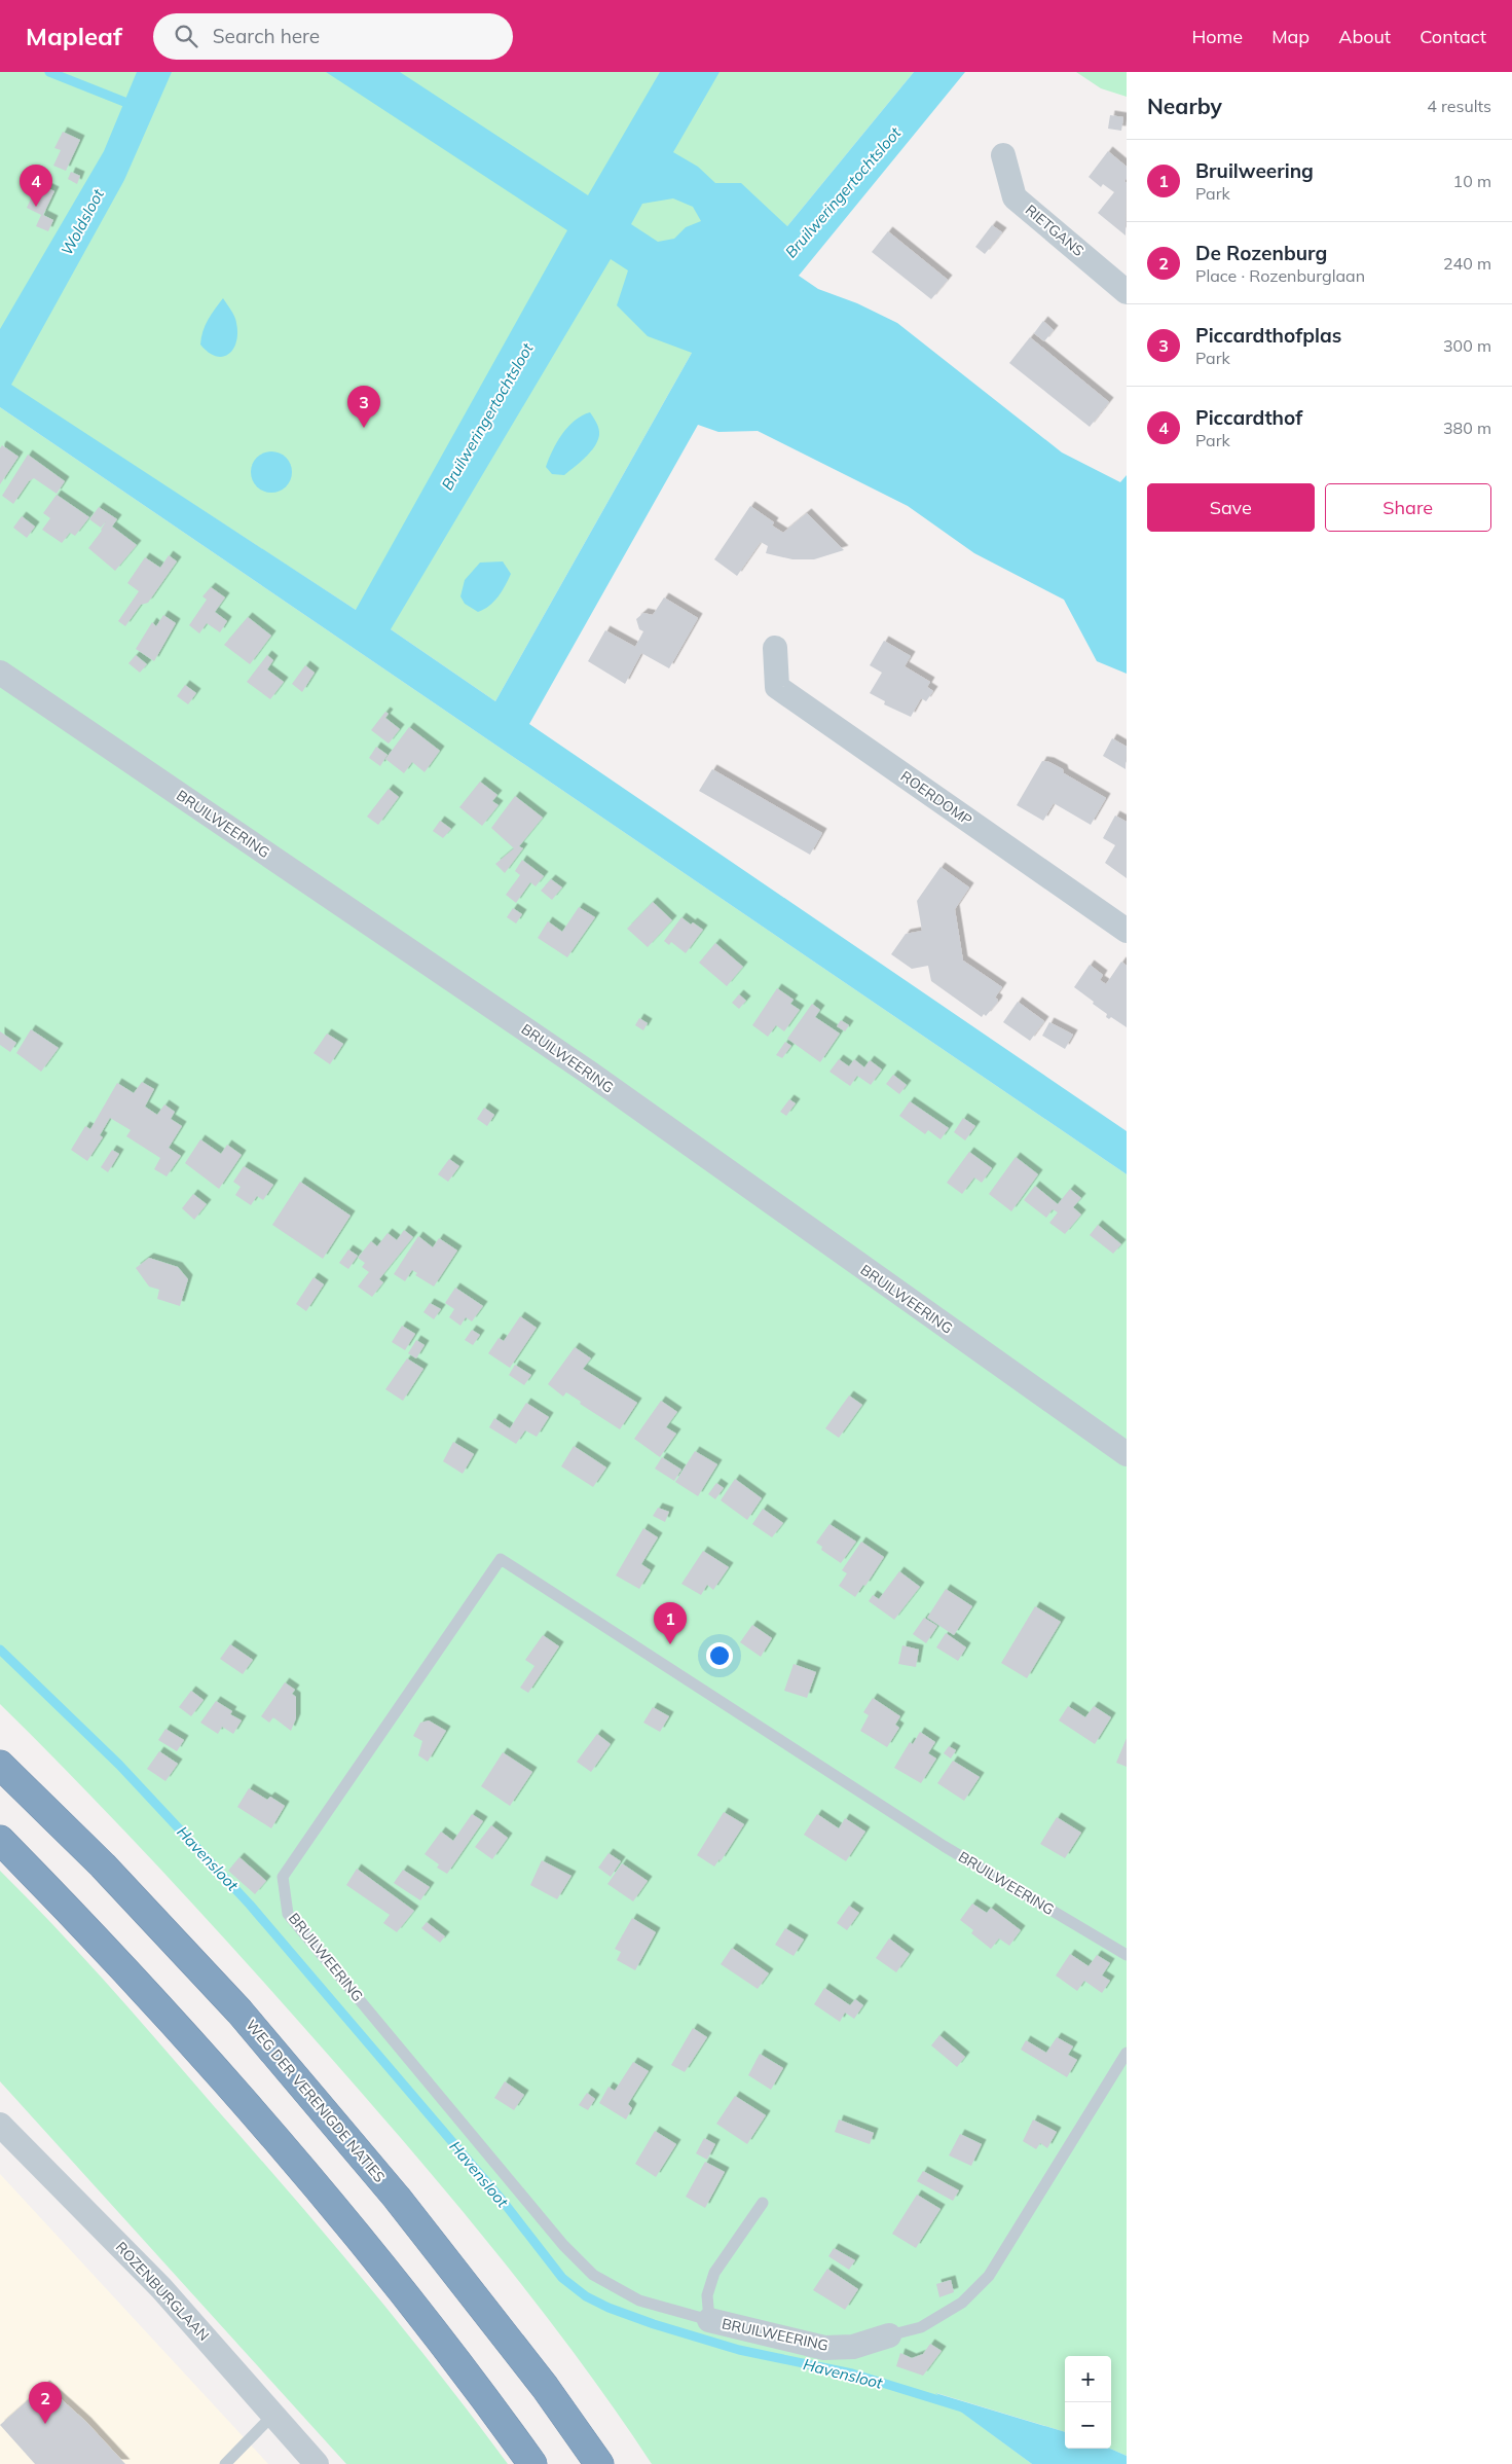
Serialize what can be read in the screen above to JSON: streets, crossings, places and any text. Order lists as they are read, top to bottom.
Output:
{
  "streets": {
    "highway": ["WEG DER VERENIGDE NATIES"],
    "street": [
      "RIETGANS",
      "ROERDOMP",
      "BRUILWEERING",
      "ROZENBURGLAAN"
    ]
  },
  "water": ["Bruilweringertochtsloot", "Woldsloot", "Havensloot"],
  "page": {
    "header": "Mapleaf",
    "search": "Search here",
    "nav": [
      "Home",
      "Map",
      "About",
      "Contact"
    ],
    "heading": ["Nearby", "4 results"],
    "list": [
      {
        "mark": "1",
        "name": "Bruilweering",
        "note": "Park",
        "value": "10 m"
      },
      {
        "mark": "2",
        "name": "De Rozenburg",
        "note": "Place · Rozenburglaan",
        "value": "240 m"
      },
      {
        "mark": "3",
        "name": "Piccardthofplas",
        "note": "Park",
        "value": "300 m"
      },
      {
        "mark": "4",
        "name": "Piccardthof",
        "note": "Park",
        "value": "380 m"
      }
    ],
    "pins": [
      "4",
      "3",
      "1",
      "2"
    ],
    "buttons": ["Save", "Share"],
    "map_buttons": ["+", "−"]
  }
}
